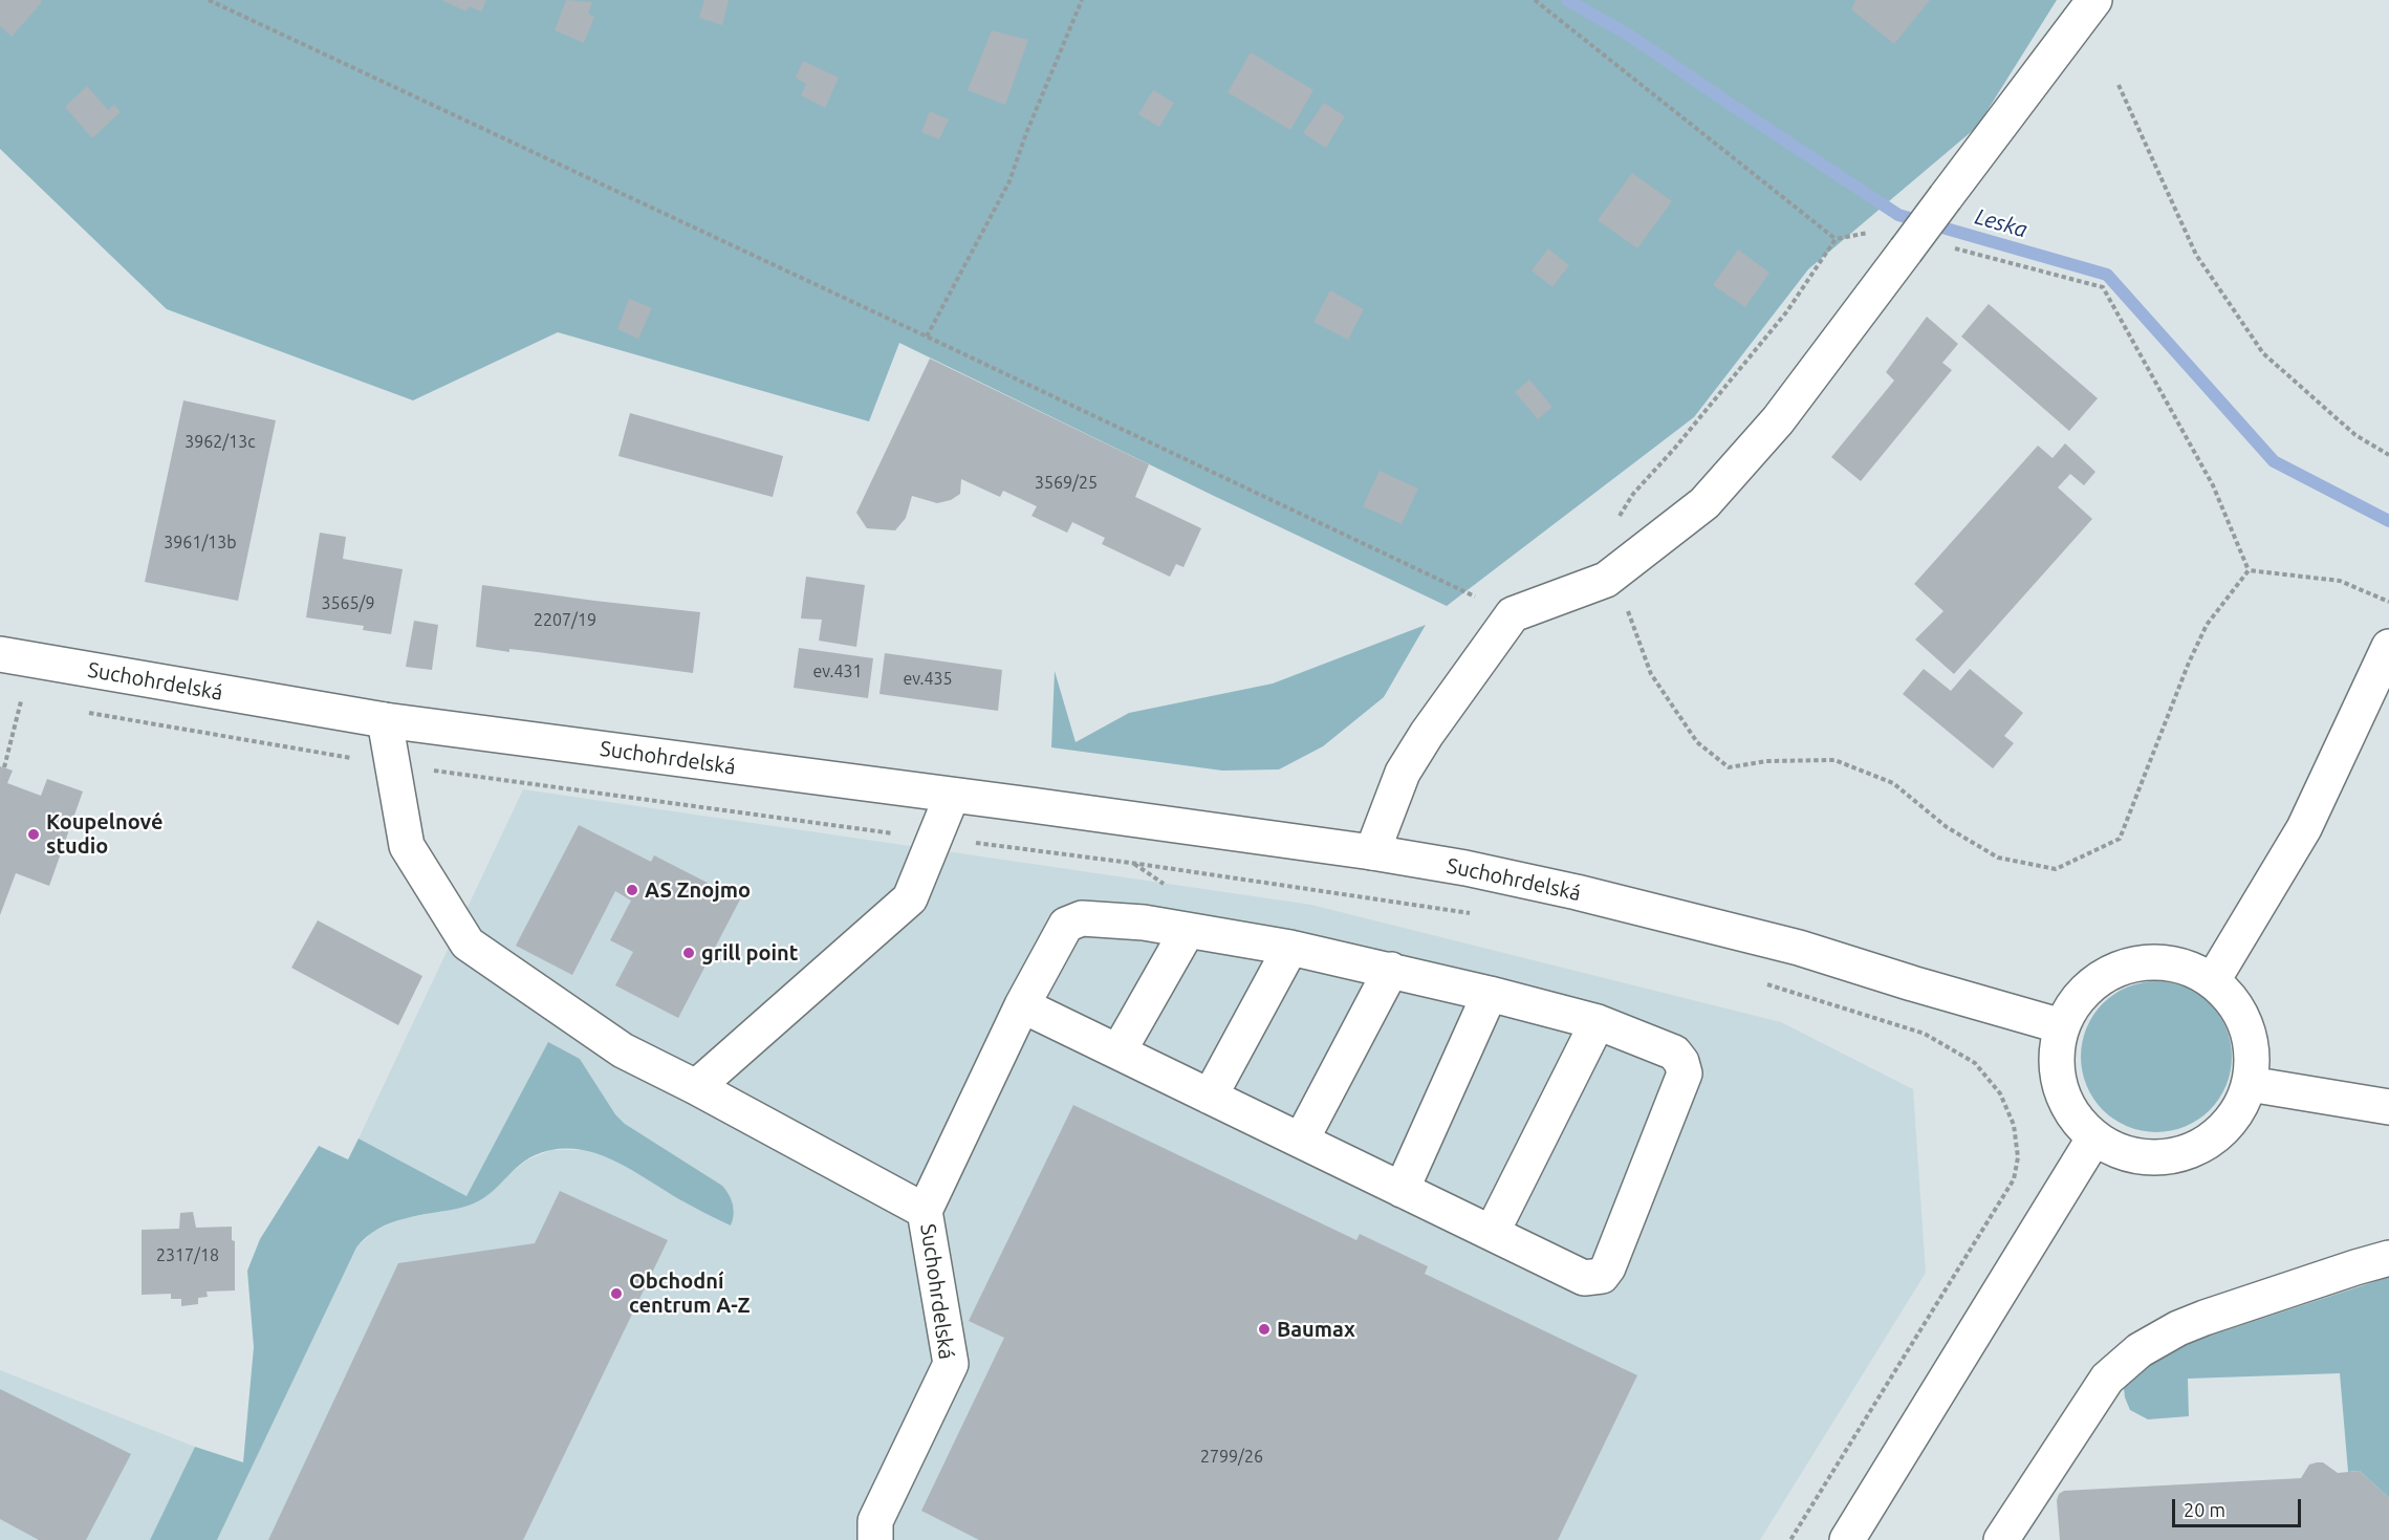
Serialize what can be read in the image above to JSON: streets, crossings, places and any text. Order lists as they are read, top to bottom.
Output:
{
  "streets": {
    "main road": ["Suchohrdelská"]
  },
  "water": ["Leska"],
  "places": [
    "Koupelnové studio",
    "AS Znojmo",
    "grill point",
    "Obchodní centrum A-Z",
    "Baumax"
  ],
  "house_numbers": [
    "3962/13c",
    "3569/25",
    "3961/13b",
    "3565/9",
    "2207/19",
    "ev.431",
    "ev.435",
    "2317/18",
    "2799/26"
  ],
  "scale_bar": "20 m"
}
